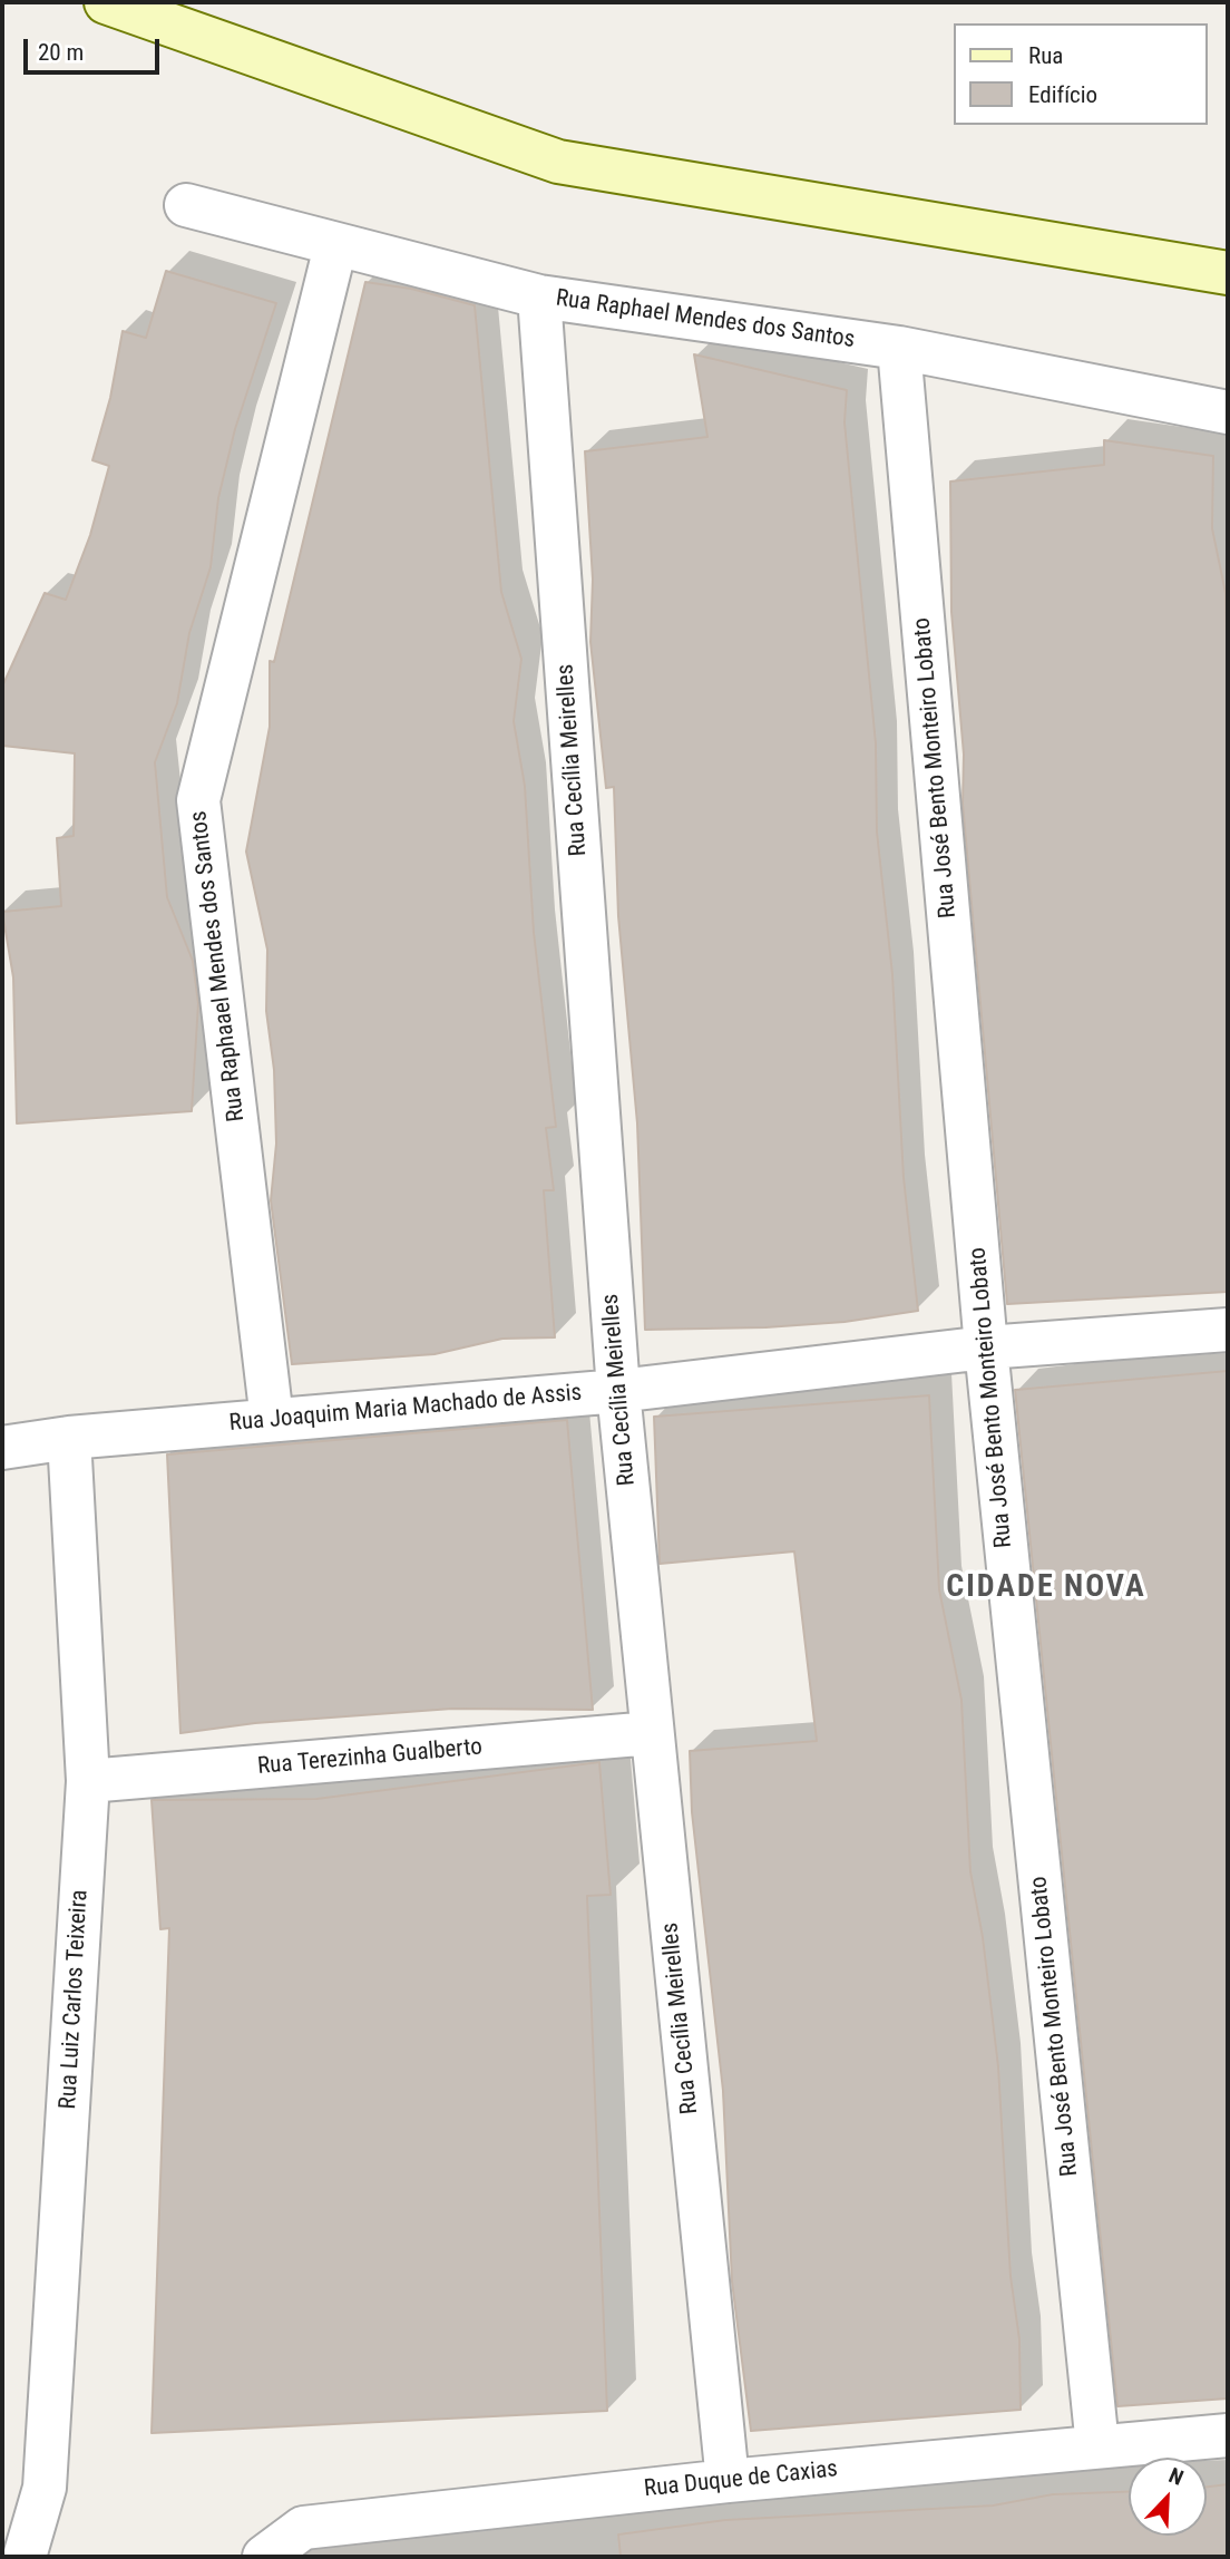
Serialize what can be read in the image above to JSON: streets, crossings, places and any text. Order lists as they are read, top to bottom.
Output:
{
  "streets": {
    "street": [
      "Rua Raphael Mendes dos Santos",
      "Rua Cecília Meirelles",
      "Rua José Bento Monteiro Lobato",
      "Rua Raphaael Mendes dos Santos",
      "Rua Joaquim Maria Machado de Assis",
      "Rua Terezinha Gualberto",
      "Rua Luiz Carlos Teixeira",
      "Rua Duque de Caxias"
    ]
  },
  "crossings": [
    ["Rua Raphael Mendes dos Santos", "Rua Cecília Meirelles"],
    ["Rua Raphael Mendes dos Santos", "Rua José Bento Monteiro Lobato"],
    ["Rua Raphael Mendes dos Santos", "Rua Raphaael Mendes dos Santos"],
    ["Rua Cecília Meirelles", "Rua Joaquim Maria Machado de Assis"],
    ["Rua Cecília Meirelles", "Rua Terezinha Gualberto"],
    ["Rua Cecília Meirelles", "Rua Duque de Caxias"],
    ["Rua José Bento Monteiro Lobato", "Rua Joaquim Maria Machado de Assis"],
    ["Rua José Bento Monteiro Lobato", "Rua Duque de Caxias"],
    ["Rua Raphaael Mendes dos Santos", "Rua Joaquim Maria Machado de Assis"],
    ["Rua Joaquim Maria Machado de Assis", "Rua Luiz Carlos Teixeira"],
    ["Rua Terezinha Gualberto", "Rua Luiz Carlos Teixeira"]
  ],
  "districts": ["CIDADE NOVA"],
  "legend": ["Rua", "Edifício"],
  "scale_bar": "20 m",
  "north": "top right"
}
